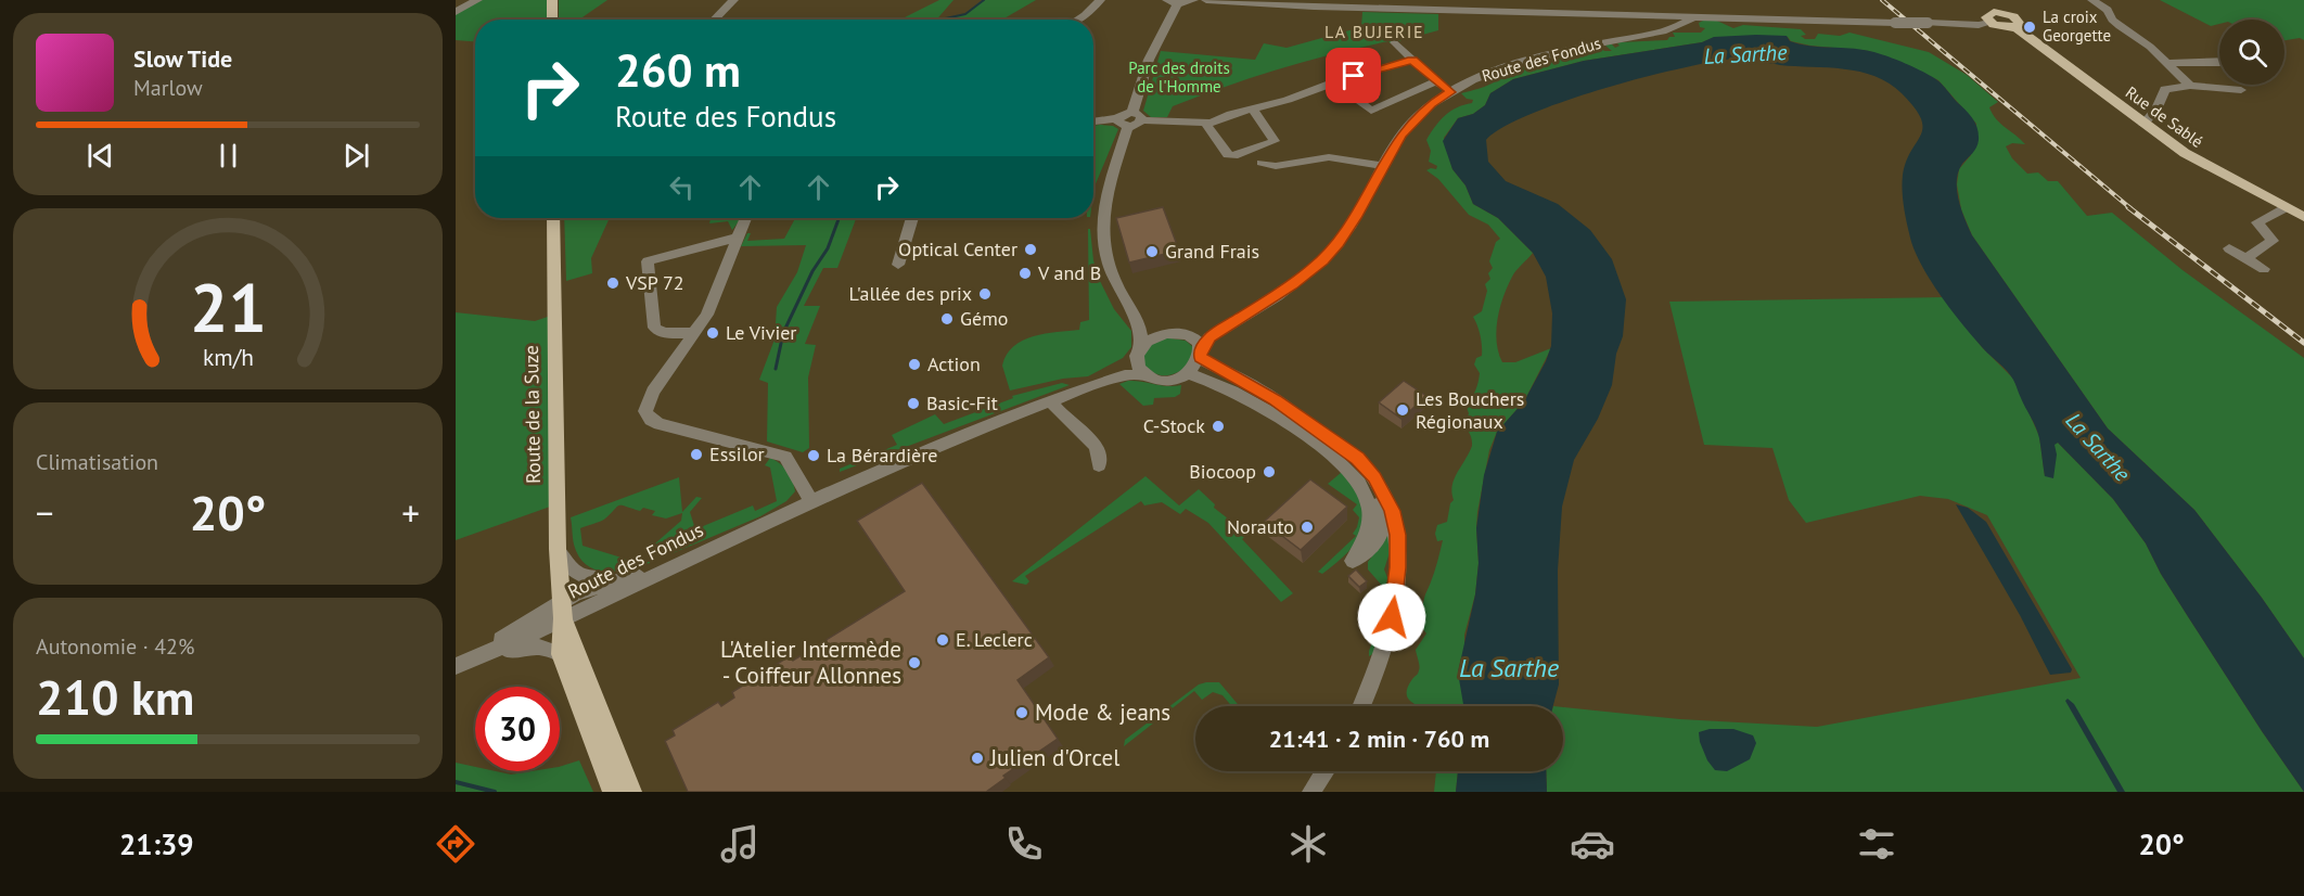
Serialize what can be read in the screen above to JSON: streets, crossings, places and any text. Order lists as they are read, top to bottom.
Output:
{
  "streets": {
    "main road": ["Rue de Sablé", "Route de la Suze"],
    "street": ["Route des Fondus"]
  },
  "crossings": [
    ["Route des Fondus", "Route de la Suze"]
  ],
  "districts": ["LA BUJERIE"],
  "water": ["La Sarthe"],
  "parks": ["Parc des droits de l'Homme"],
  "places": [
    "La croix Georgette",
    "Optical Center",
    "Grand Frais",
    "V and B",
    "VSP 72",
    "L'allée des prix",
    "Gémo",
    "Le Vivier",
    "Action",
    "Basic-Fit",
    "Les Bouchers Régionaux",
    "C-Stock",
    "Essilor",
    "La Bérardière",
    "Biocoop",
    "Norauto",
    "E. Leclerc",
    "L'Atelier Intermède - Coiffeur Allonnes",
    "Mode & jeans",
    "Julien d'Orcel"
  ],
  "page": {
    "turn": ["260 m", "Route des Fondus"],
    "song": ["Slow Tide", "Marlow"],
    "tile": [
      "Climatisation",
      ["Autonomie · 42%", "210 km"]
    ],
    "heat": ["−", "20°", "+"],
    "limit": "30",
    "trip": "21:41 · 2 min · 760 m",
    "tabs": ["21:39", "20°"],
    "gauge": ["21", "km/h"]
  }
}
